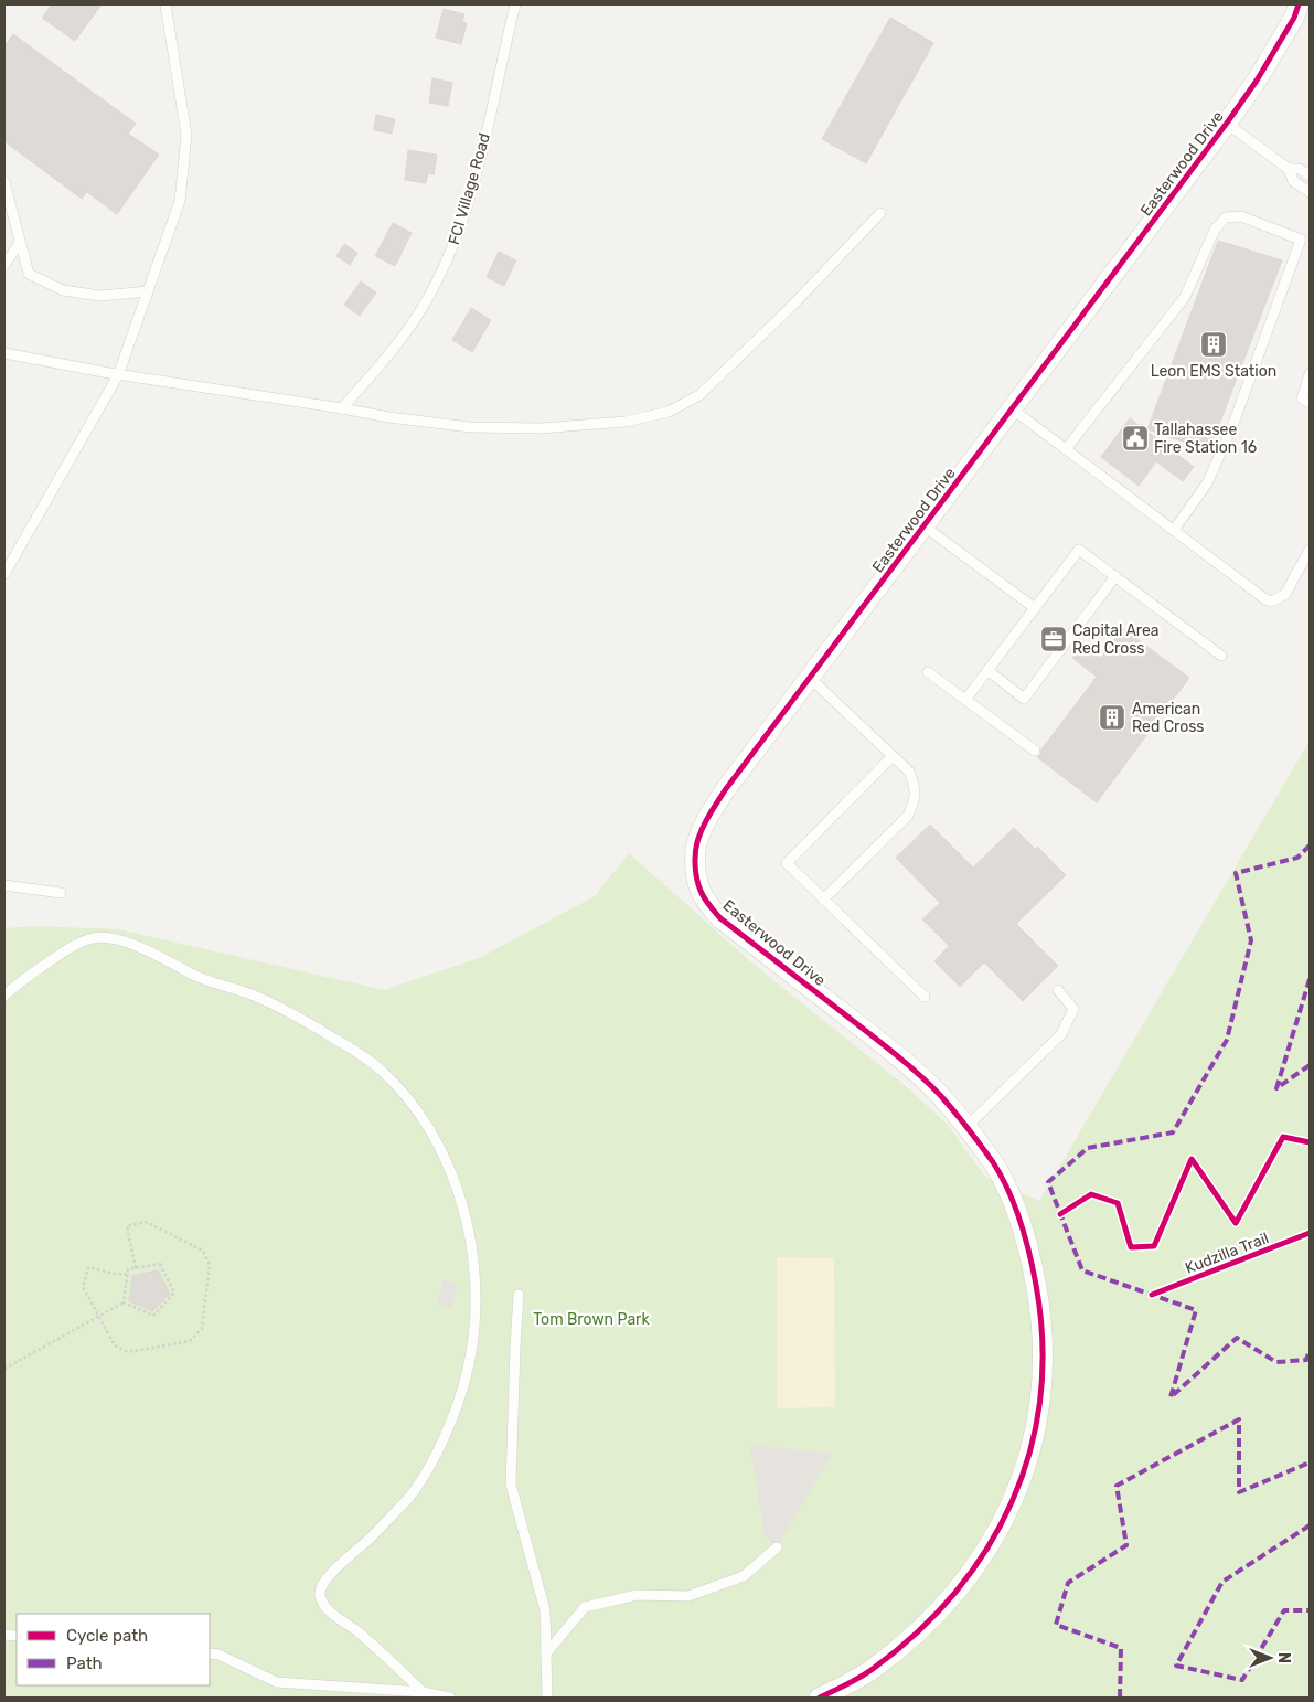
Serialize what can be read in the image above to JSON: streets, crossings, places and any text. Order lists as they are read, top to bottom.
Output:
{
  "streets": {
    "street": ["Easterwood Drive"],
    "lane": ["FCI Village Road"],
    "cycle path": ["Kudzilla Trail"]
  },
  "parks": ["Tom Brown Park"],
  "places": {
    "building": ["Leon EMS Station", "American Red Cross"],
    "public building": ["Tallahassee Fire Station 16"],
    "office": ["Capital Area Red Cross"]
  },
  "legend": ["Cycle path", "Path"],
  "north": "right"
}
